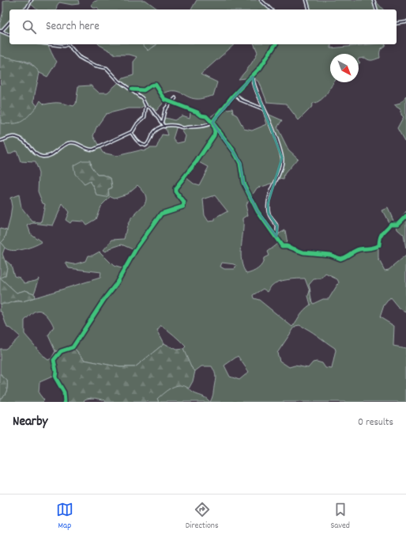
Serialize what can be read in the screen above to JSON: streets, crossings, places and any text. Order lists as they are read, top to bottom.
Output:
{
  "north": "bottom right",
  "page": {
    "search": "Search here",
    "heading": ["Nearby", "0 results"],
    "nav": ["Map", "Directions", "Saved"]
  }
}
